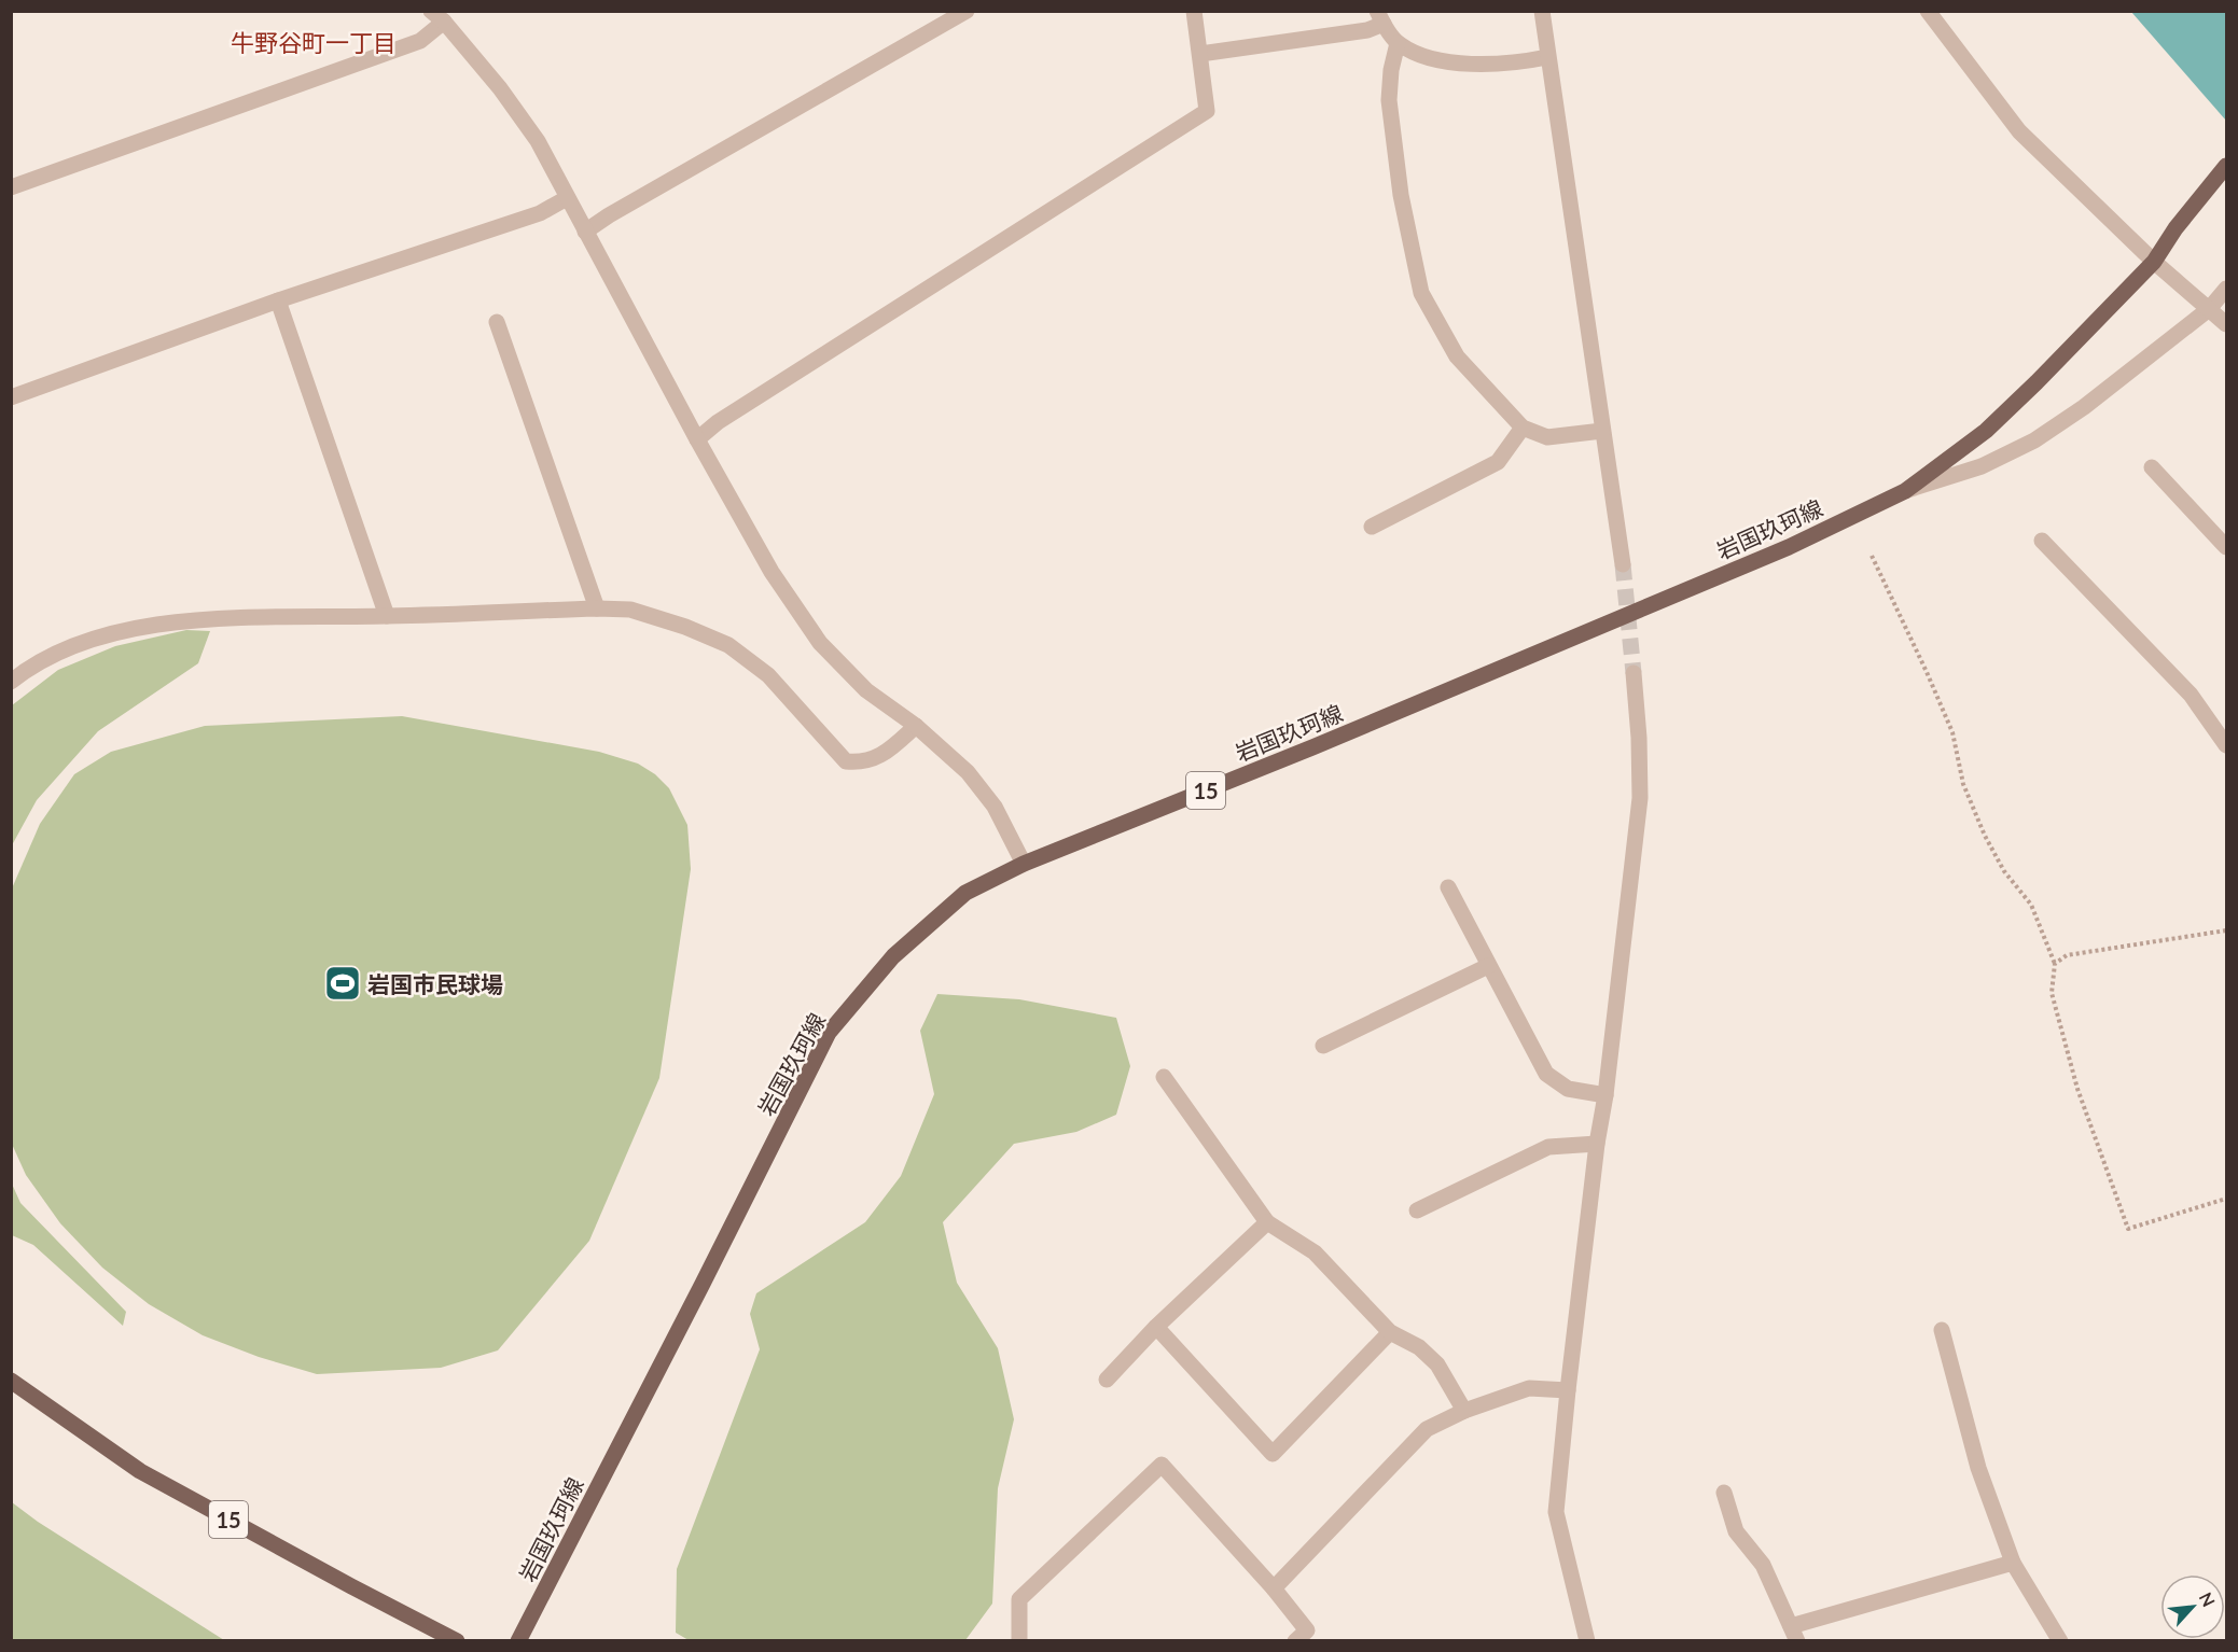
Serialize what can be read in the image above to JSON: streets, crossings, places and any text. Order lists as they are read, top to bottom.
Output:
{
  "streets": {
    "main road": ["岩国玖珂線", "15"]
  },
  "districts": ["牛野谷町一丁目"],
  "places": {
    "sports": ["岩国市民球場"]
  },
  "north": "top right"
}
